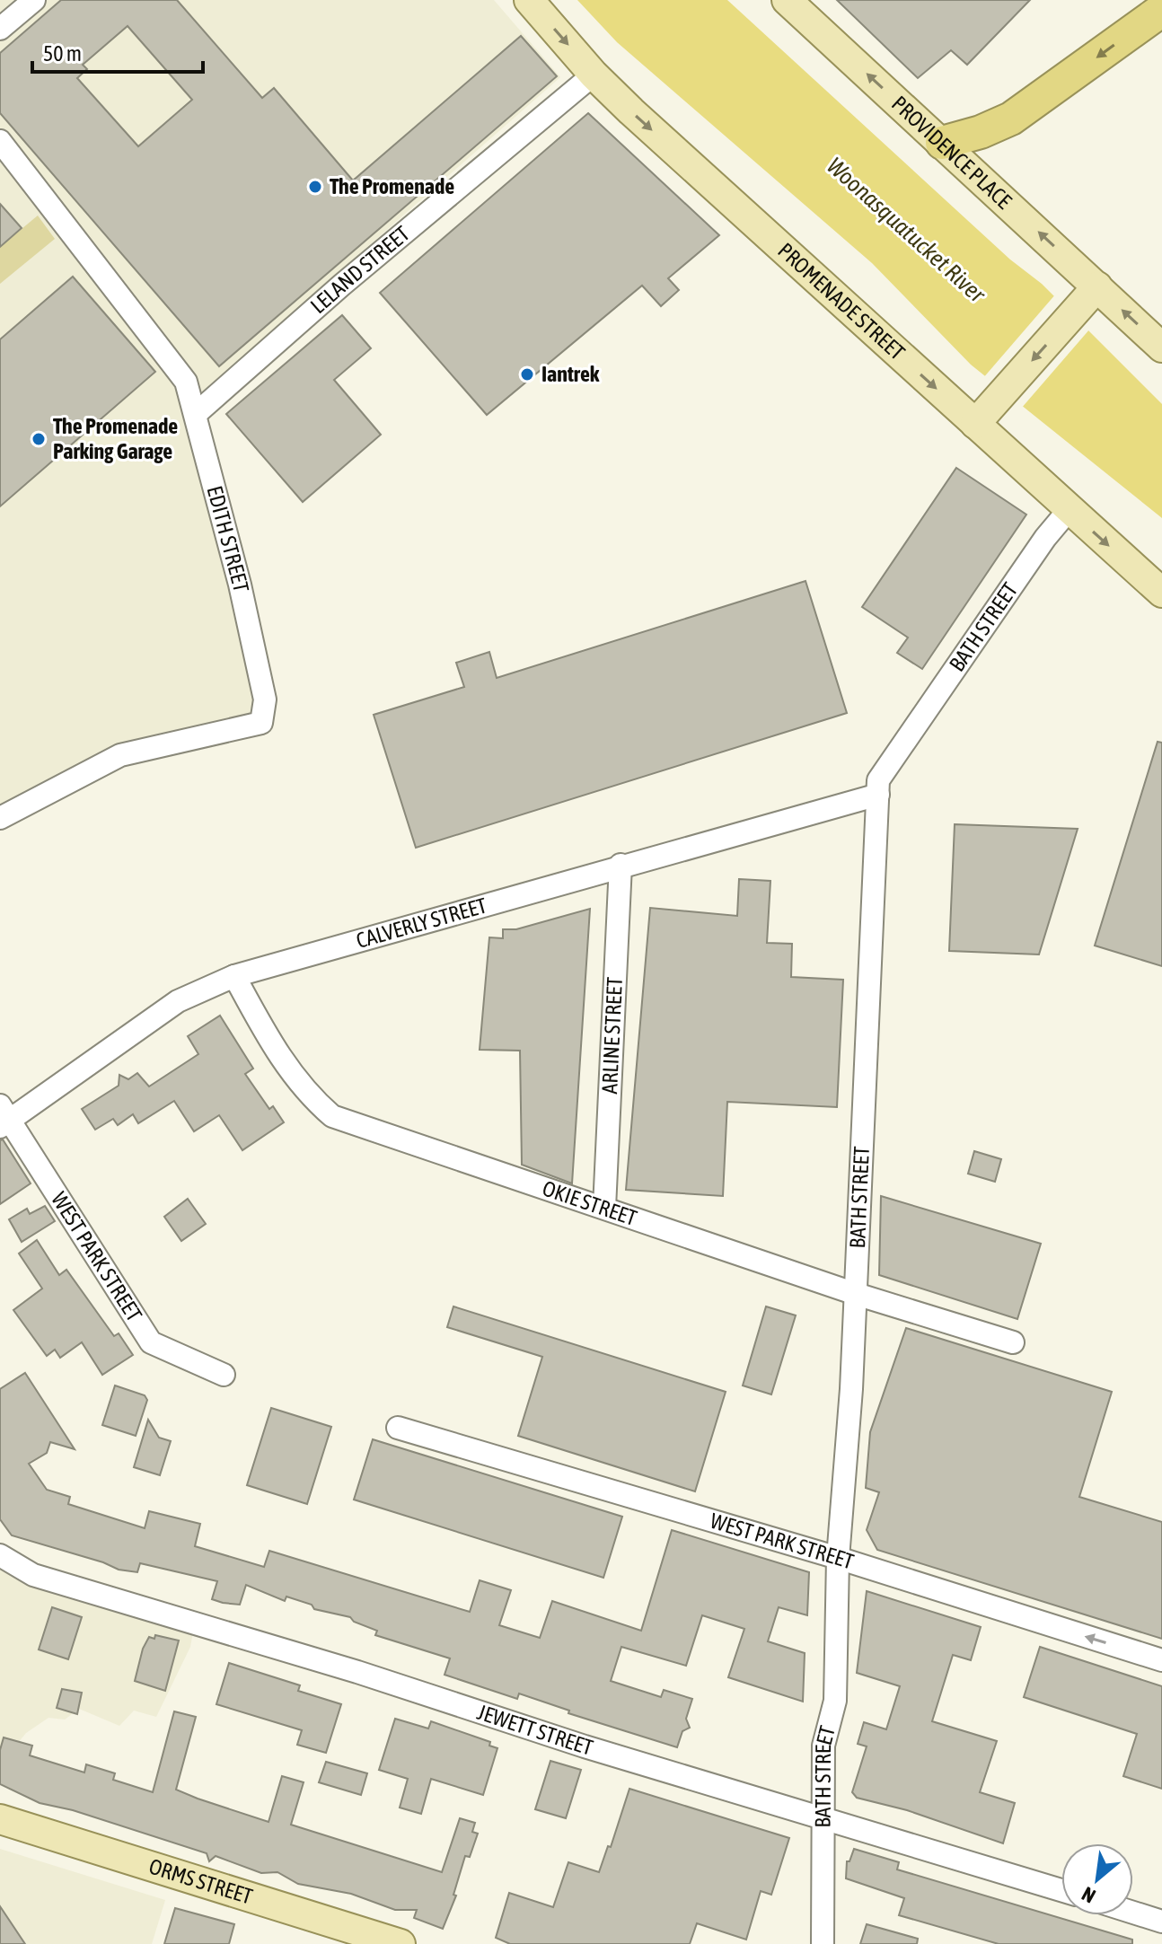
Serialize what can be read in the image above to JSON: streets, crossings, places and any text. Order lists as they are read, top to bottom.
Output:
{
  "streets": {
    "main road": ["PROVIDENCE PLACE", "PROMENADE STREET", "ORMS STREET"],
    "street": [
      "LELAND STREET",
      "EDITH STREET",
      "BATH STREET",
      "CALVERLY STREET",
      "ARLINE STREET",
      "OKIE STREET",
      "WEST PARK STREET",
      "JEWETT STREET"
    ]
  },
  "crossings": [
    ["LELAND STREET", "PROMENADE STREET"],
    ["LELAND STREET", "EDITH STREET"],
    ["PROMENADE STREET", "BATH STREET"],
    ["BATH STREET", "CALVERLY STREET"],
    ["BATH STREET", "OKIE STREET"],
    ["BATH STREET", "WEST PARK STREET"],
    ["BATH STREET", "JEWETT STREET"],
    ["CALVERLY STREET", "ARLINE STREET"],
    ["CALVERLY STREET", "OKIE STREET"],
    ["CALVERLY STREET", "WEST PARK STREET"],
    ["ARLINE STREET", "OKIE STREET"]
  ],
  "one_way": ["PROVIDENCE PLACE", "PROMENADE STREET"],
  "water": ["Woonasquatucket River"],
  "places": ["The Promenade", "Iantrek", "The Promenade Parking Garage"],
  "scale_bar": "50 m",
  "north": "bottom left"
}
